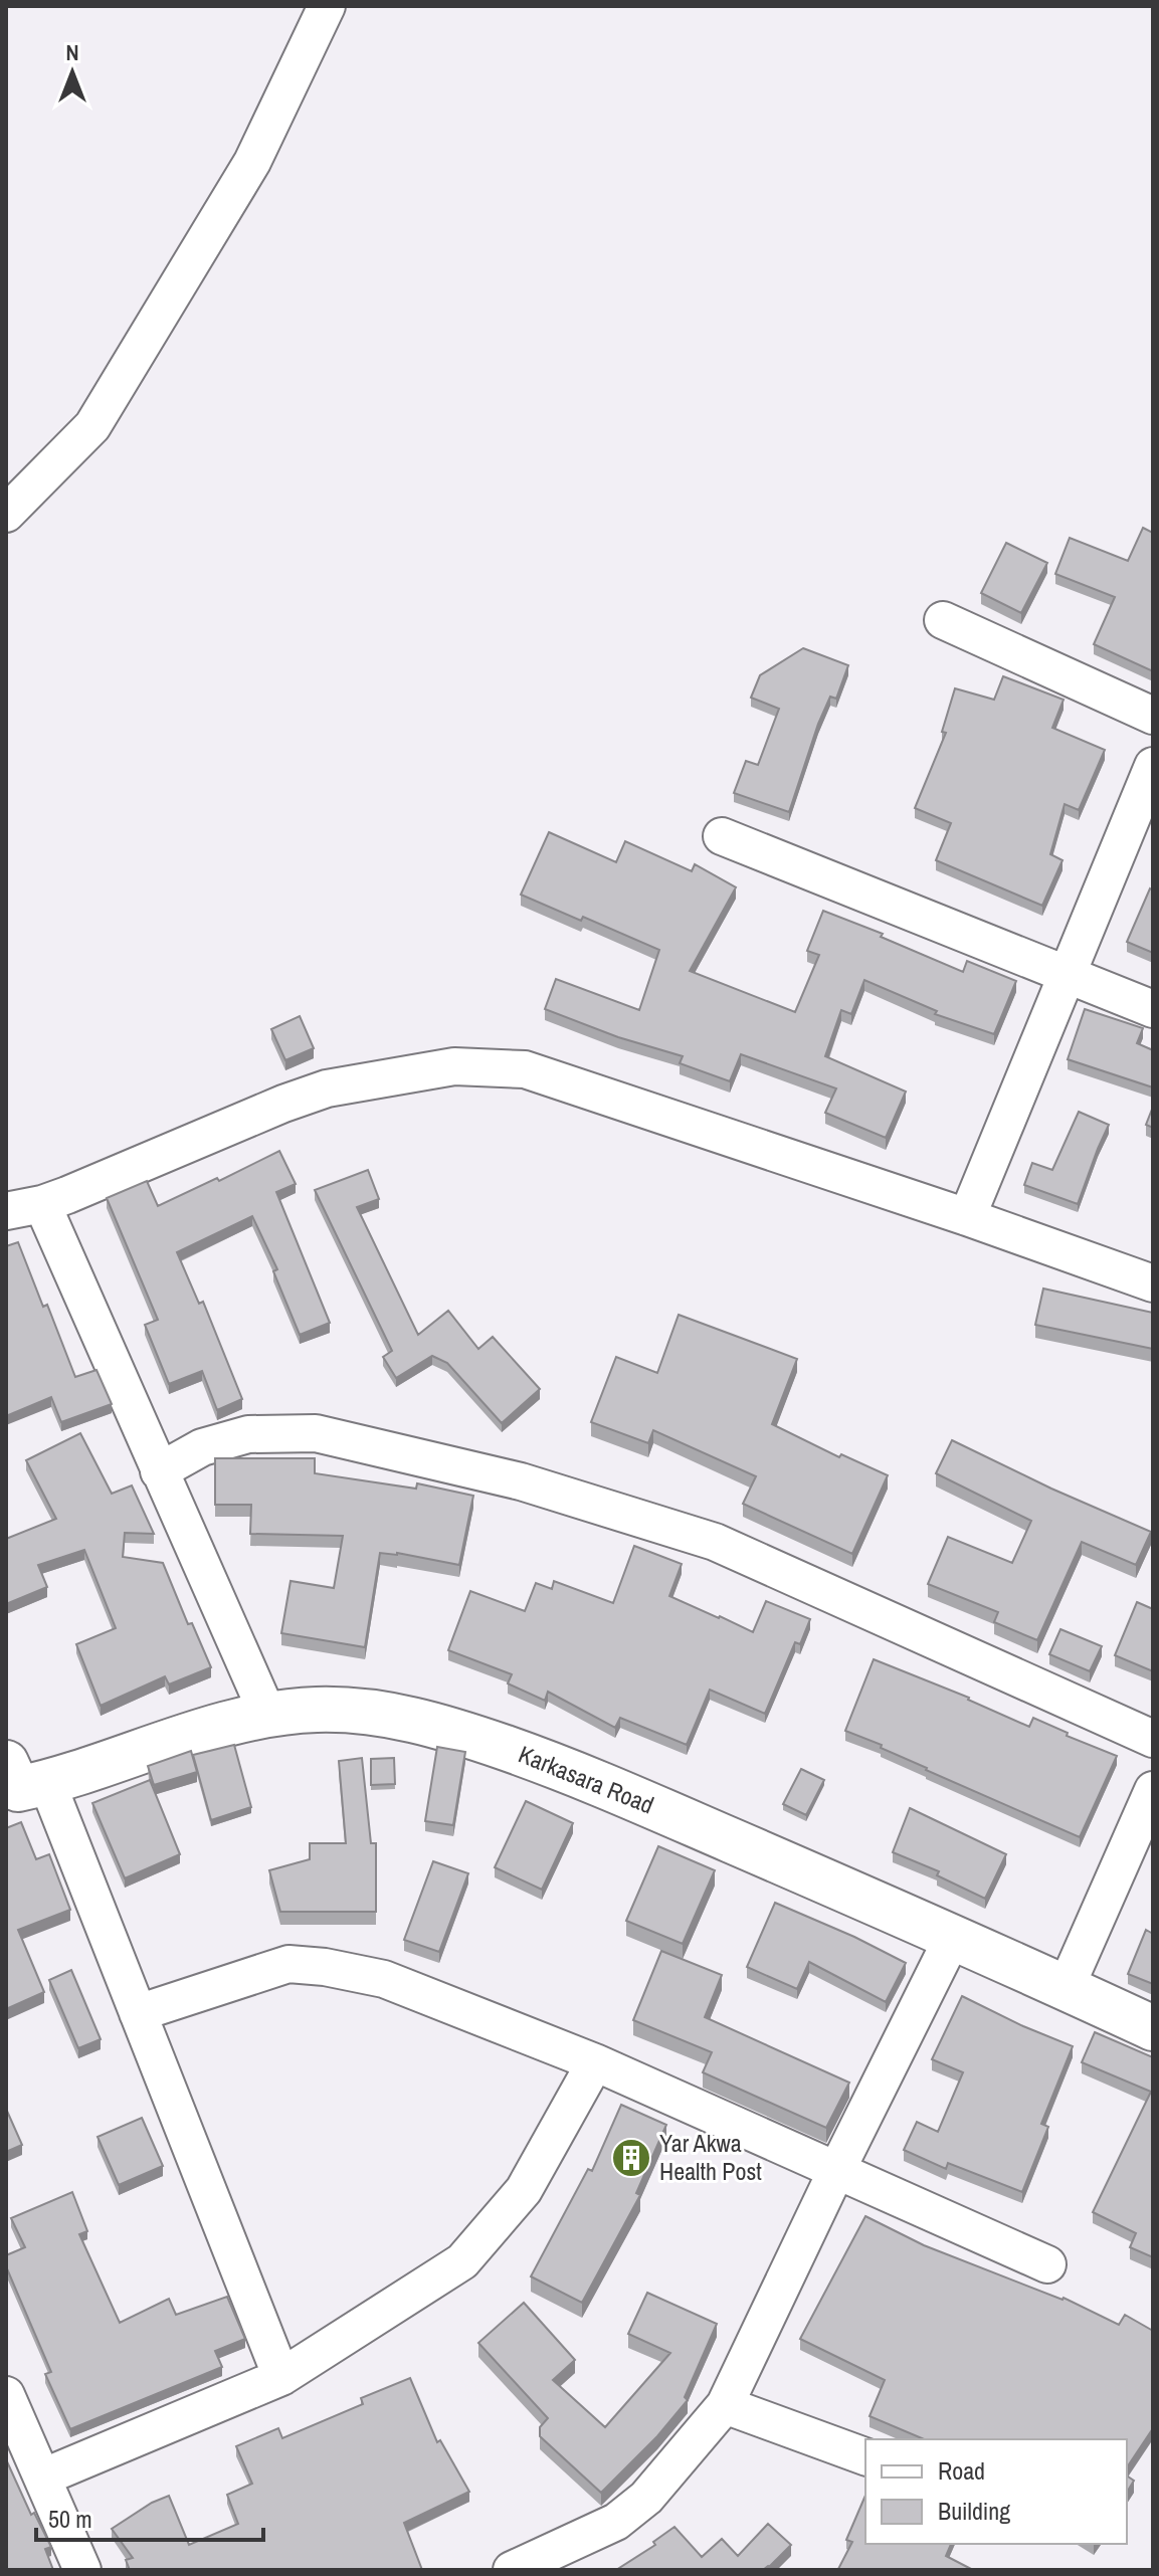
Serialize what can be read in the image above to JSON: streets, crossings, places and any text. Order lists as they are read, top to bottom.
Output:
{
  "streets": {
    "main road": ["Karkasara Road"]
  },
  "places": {
    "building": ["Yar Akwa Health Post"]
  },
  "legend": ["Road", "Building"],
  "scale_bar": "50 m",
  "north": "top"
}
